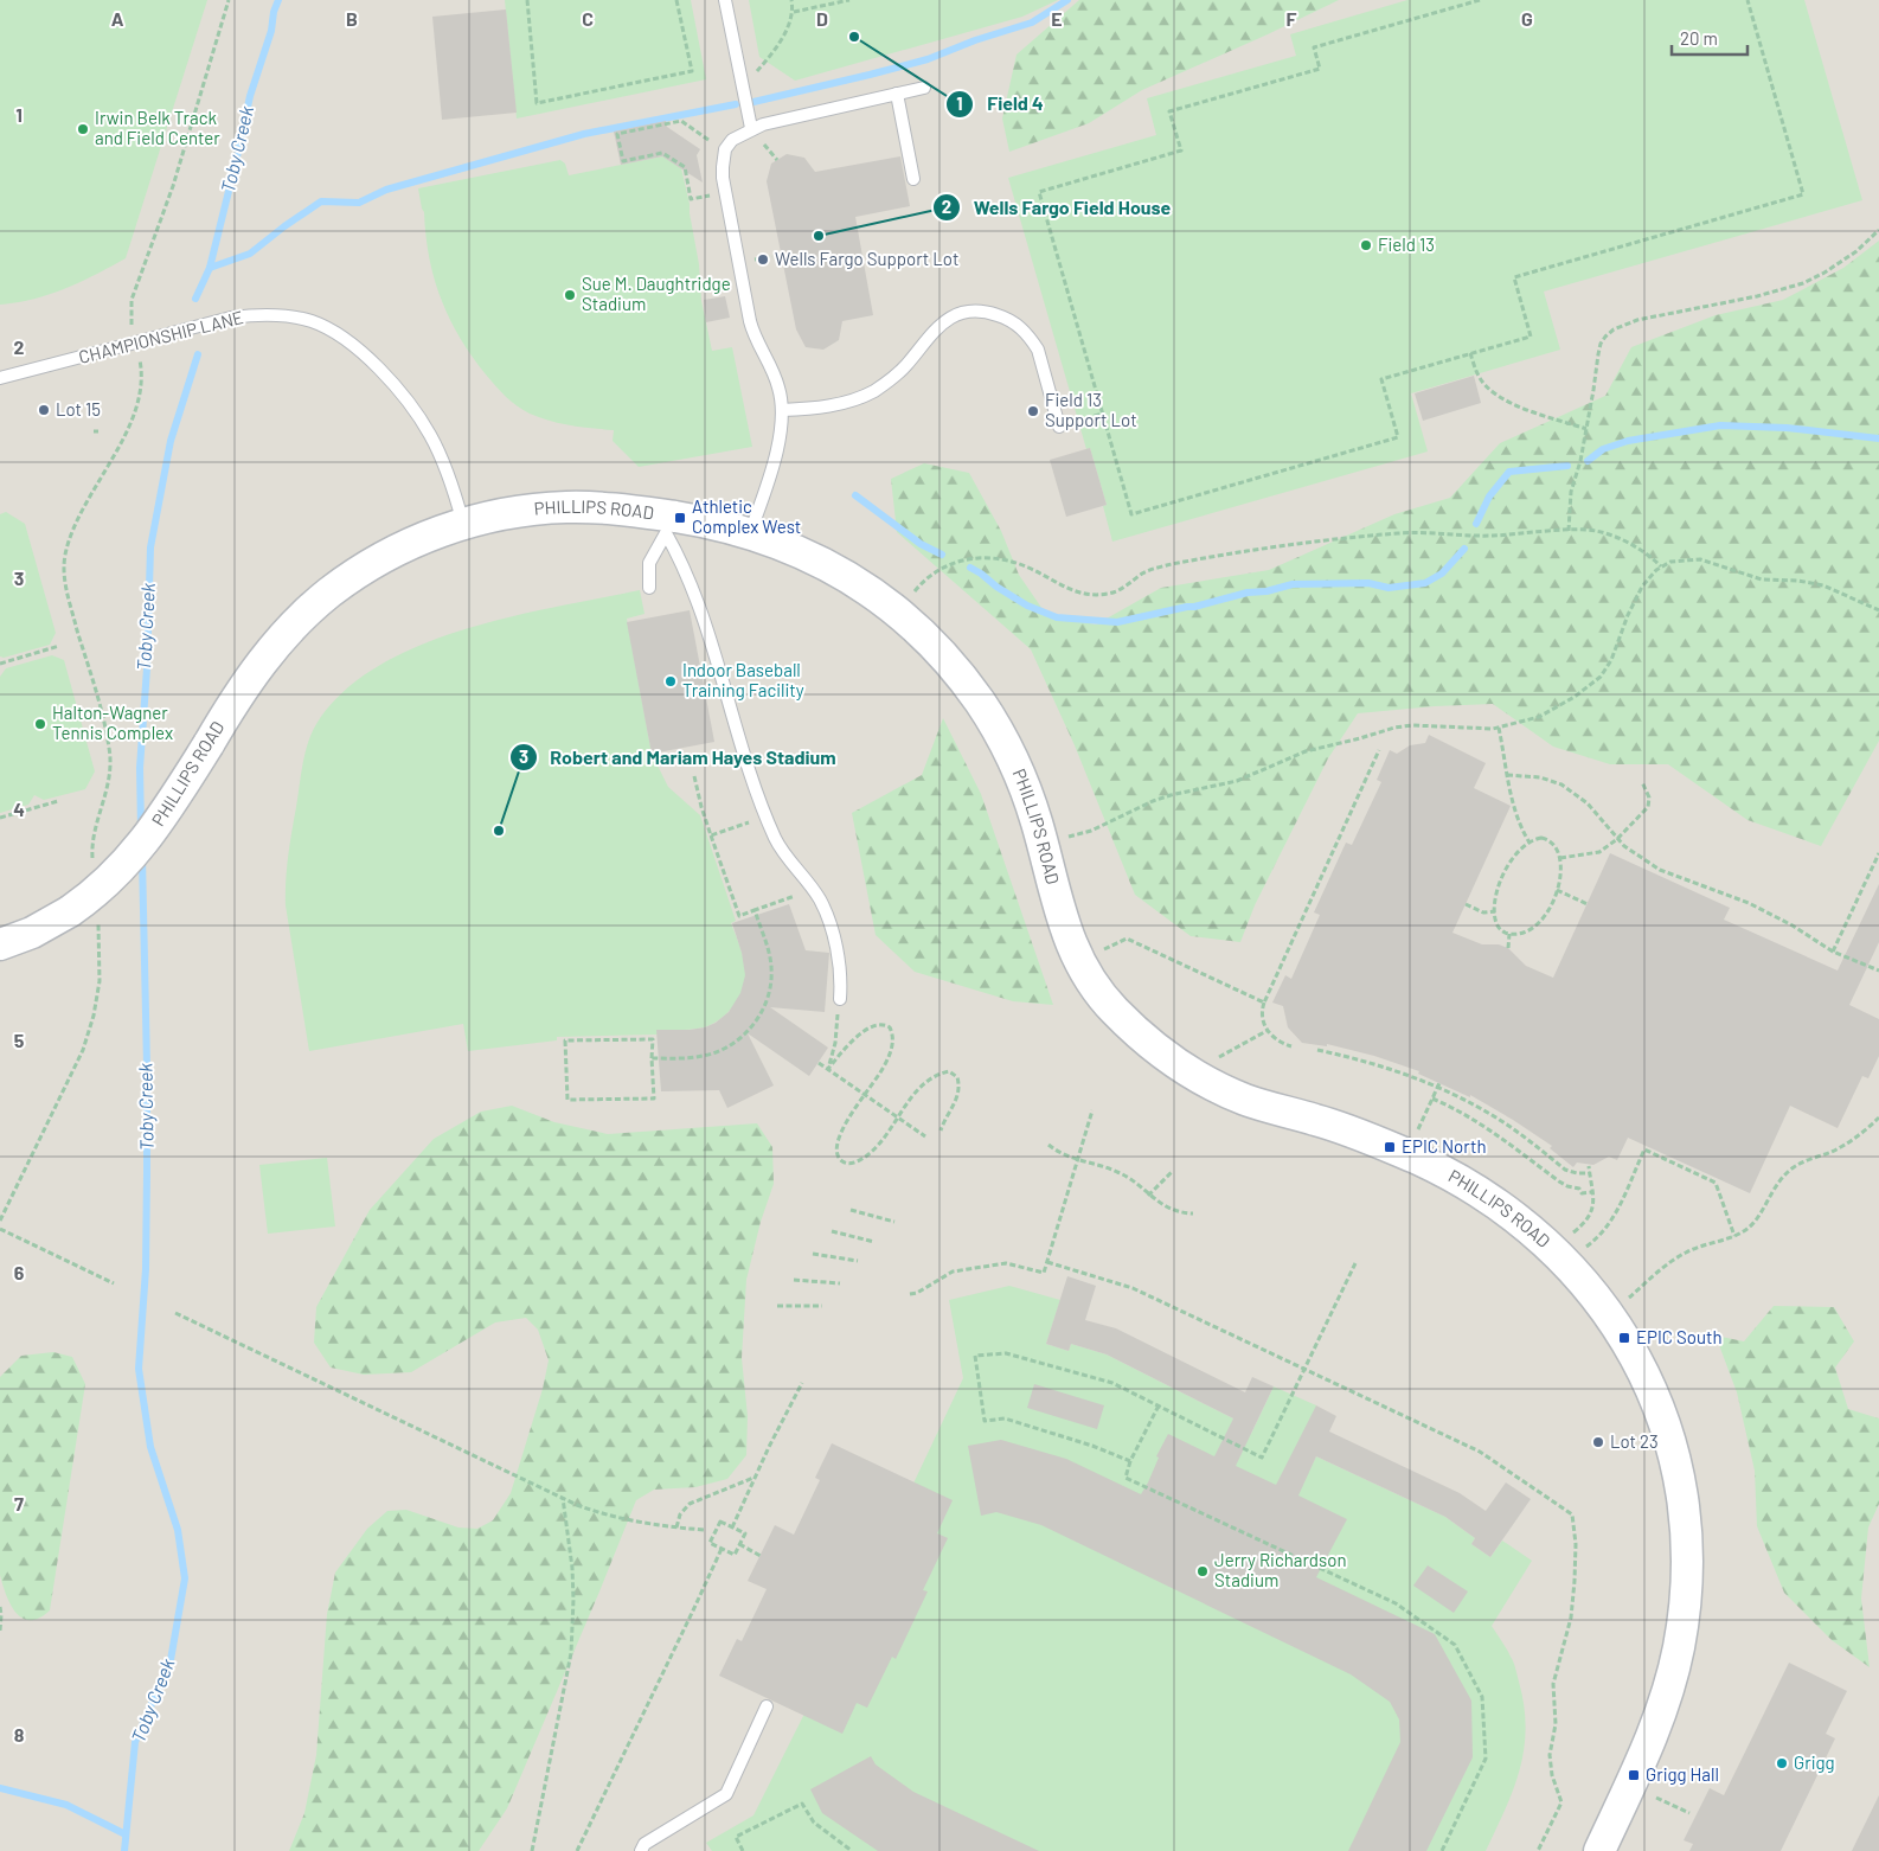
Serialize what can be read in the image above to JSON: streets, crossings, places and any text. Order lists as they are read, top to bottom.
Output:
{
  "streets": {
    "street": ["PHILLIPS ROAD"],
    "lane": ["CHAMPIONSHIP LANE"]
  },
  "crossings": [
    ["CHAMPIONSHIP LANE", "PHILLIPS ROAD"]
  ],
  "water": ["Toby Creek"],
  "places": {
    "other": [
      "Field 4",
      "Irwin Belk Track and Field Center",
      "Wells Fargo Field House",
      "Field 13",
      "Wells Fargo Support Lot",
      "Sue M. Daughtridge Stadium",
      "Lot 15",
      "Field 13 Support Lot",
      "Indoor Baseball Training Facility",
      "Halton-Wagner Tennis Complex",
      "Robert and Mariam Hayes Stadium",
      "Lot 23",
      "Jerry Richardson Stadium",
      "Grigg"
    ],
    "transit": [
      "Athletic Complex West",
      "EPIC North",
      "EPIC South",
      "Grigg Hall"
    ]
  },
  "scale_bar": "20 m",
  "grid": {
    "columns": [
      "A",
      "B",
      "C",
      "D",
      "E",
      "F",
      "G"
    ],
    "rows": [
      "1",
      "2",
      "3",
      "4",
      "5",
      "6",
      "7",
      "8"
    ]
  }
}
